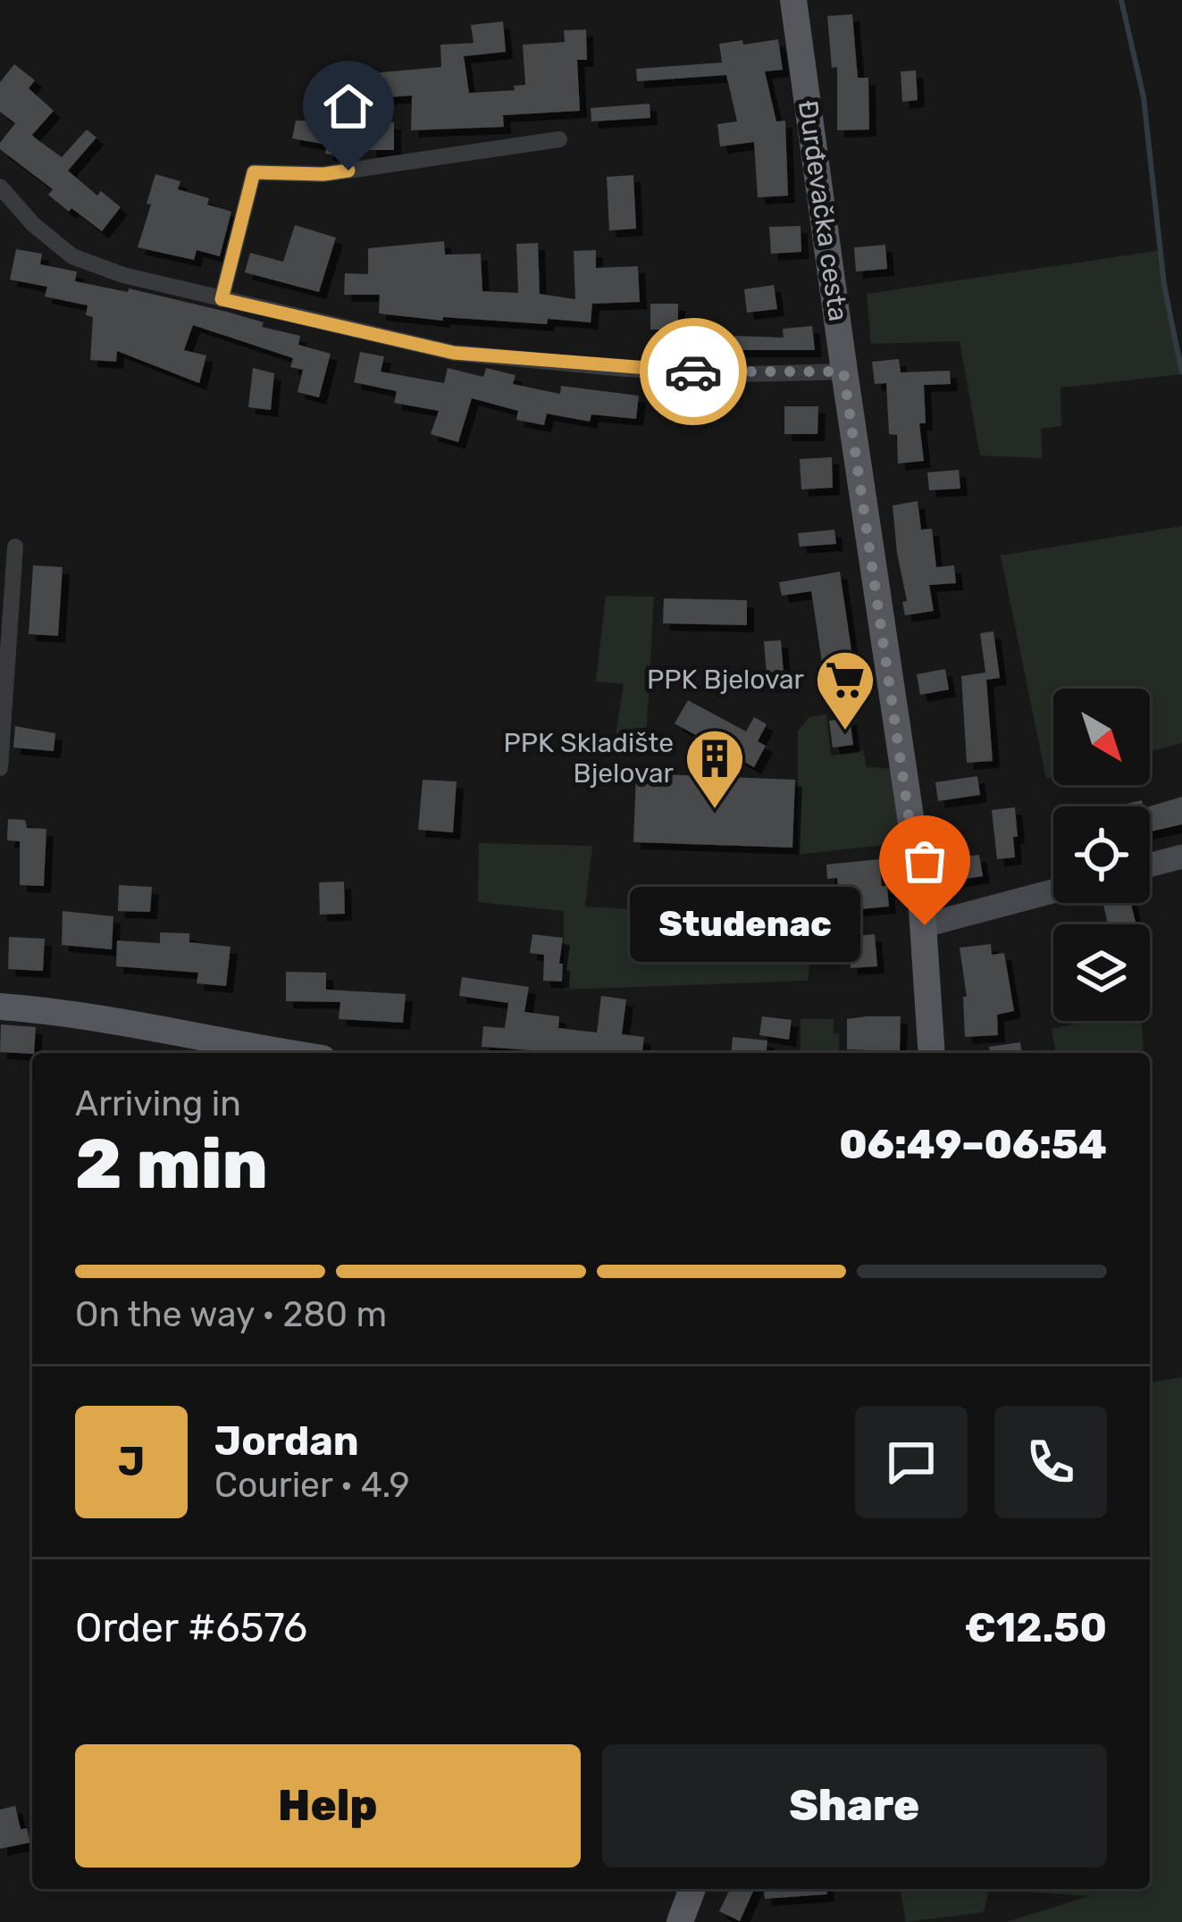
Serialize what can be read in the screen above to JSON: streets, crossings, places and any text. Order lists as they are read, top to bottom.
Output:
{
  "streets": {
    "main road": ["Đurđevačka cesta"]
  },
  "places": {
    "supermarket": ["PPK Bjelovar"],
    "building": ["PPK Skladište Bjelovar"],
    "other": ["Studenac"]
  },
  "north": "bottom right",
  "page": {
    "bubble": "Studenac",
    "heading": ["2 min", "Arriving in", "06:49–06:54"],
    "panel": [
      "Jordan",
      "Courier · 4.9",
      "Order #6576",
      "€12.50"
    ],
    "bar": "On the way · 280 m",
    "round": "J",
    "buttons": ["Help", "Share"]
  }
}
